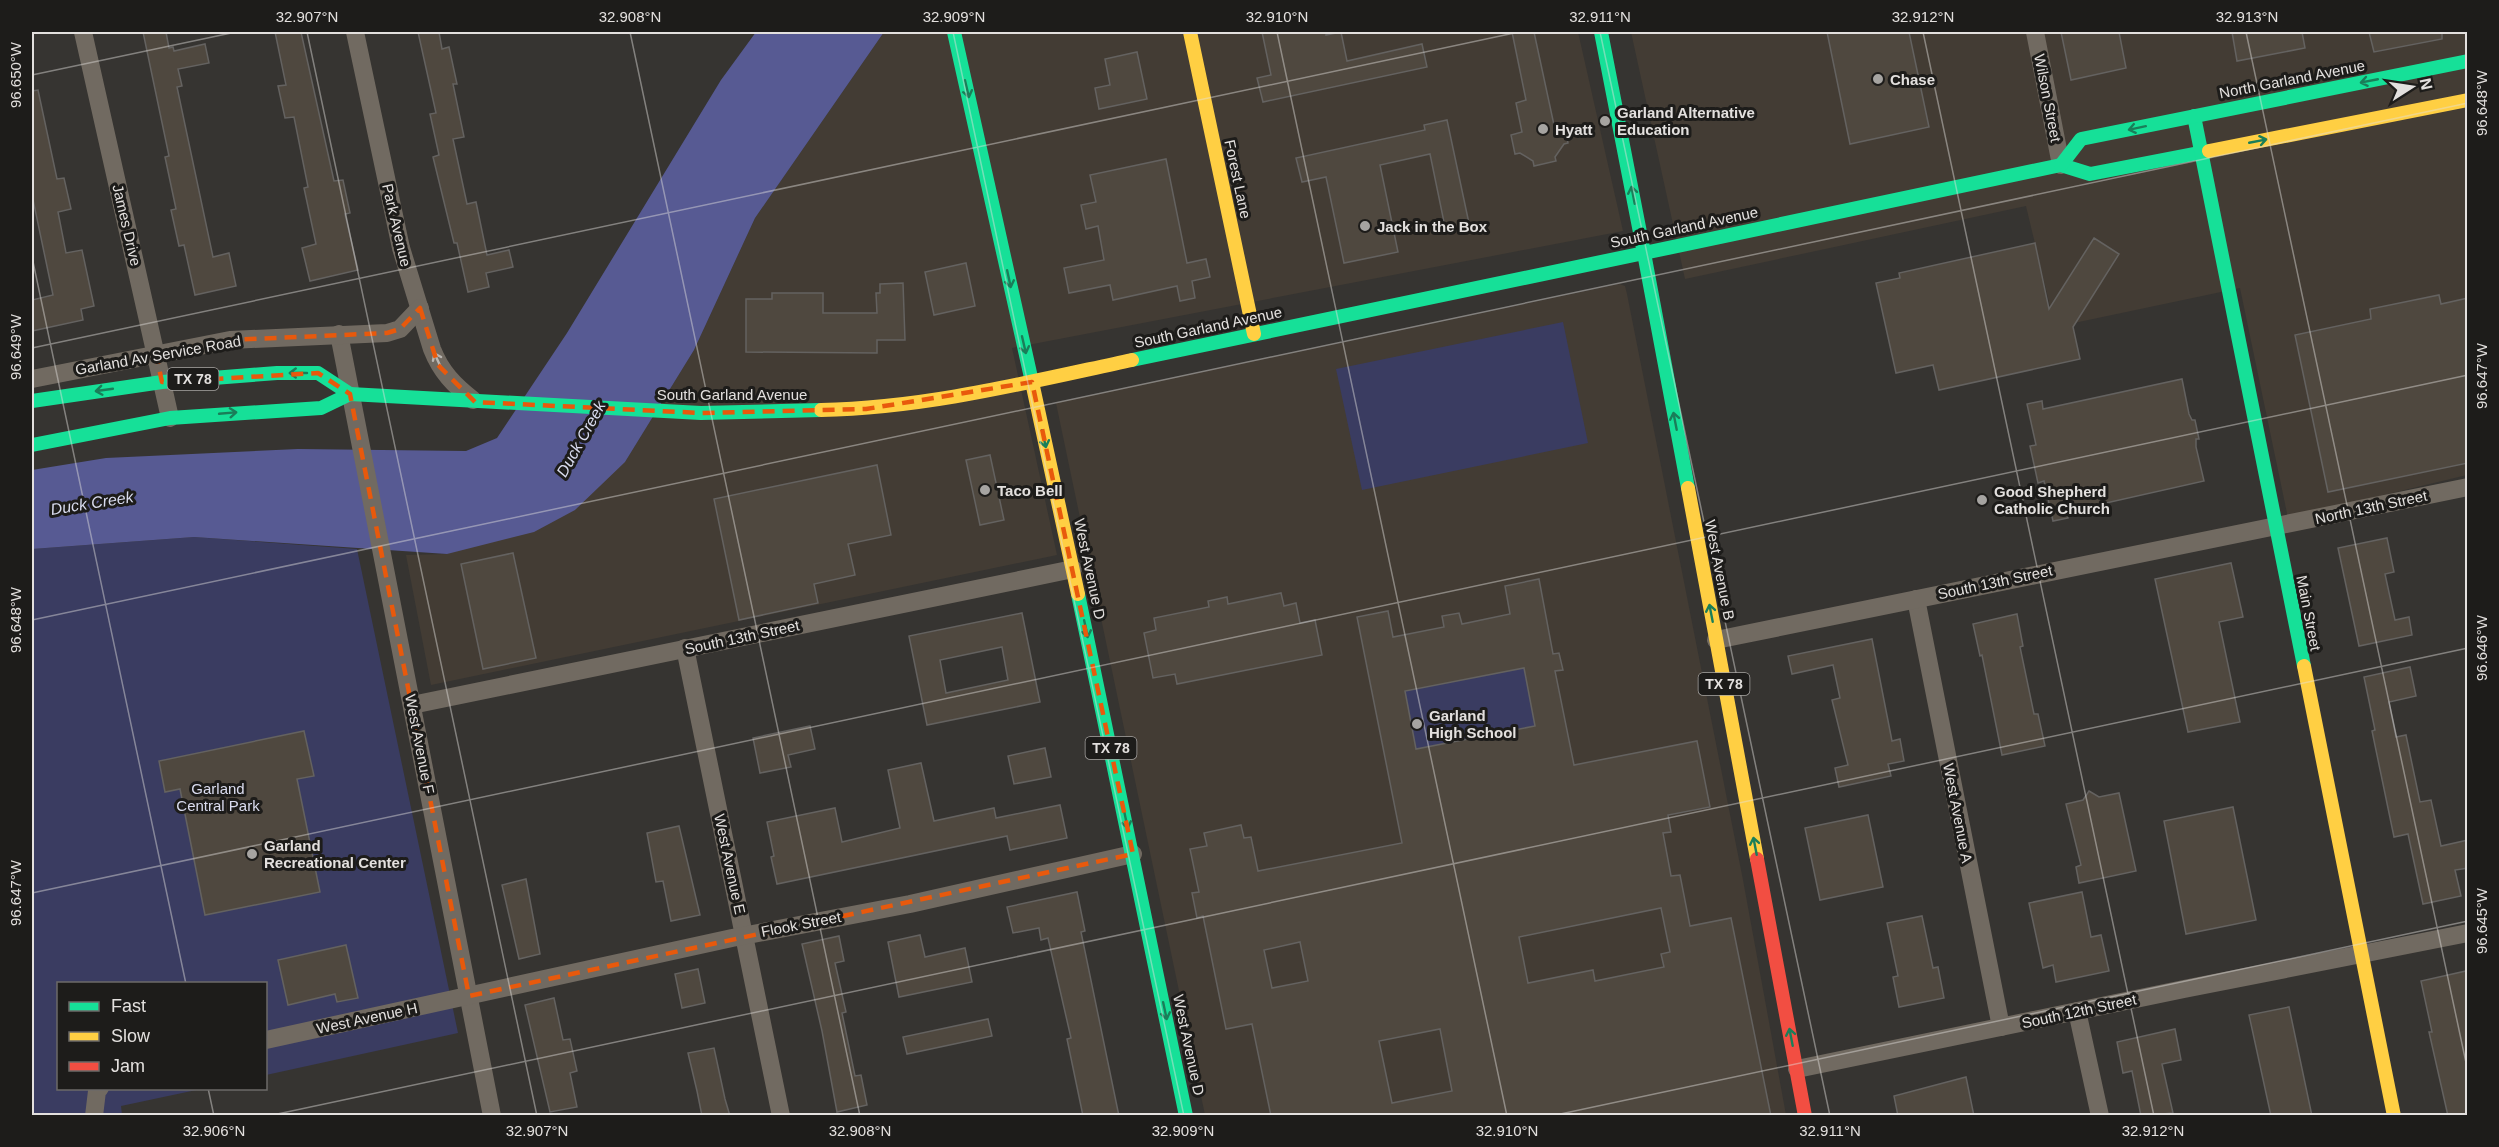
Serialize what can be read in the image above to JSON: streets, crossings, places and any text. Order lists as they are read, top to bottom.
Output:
{
  "streets": {
    "main road": [
      "North Garland Avenue",
      "Forest Lane",
      "South Garland Avenue",
      "TX 78",
      "West Avenue D",
      "West Avenue B",
      "Main Street"
    ],
    "street": [
      "Wilson Street",
      "James Drive",
      "Park Avenue",
      "Garland Av Service Road",
      "North 13th Street",
      "South 13th Street",
      "West Avenue F",
      "West Avenue A",
      "West Avenue E",
      "Flook Street",
      "South 12th Street",
      "West Avenue H"
    ]
  },
  "crossings": [
    ["North Garland Avenue", "Main Street"],
    ["Wilson Street", "South Garland Avenue"],
    ["Forest Lane", "South Garland Avenue"],
    ["James Drive", "South Garland Avenue"],
    ["James Drive", "Garland Av Service Road"],
    ["Park Avenue", "South Garland Avenue"],
    ["Park Avenue", "Garland Av Service Road"],
    ["South Garland Avenue", "West Avenue D"],
    ["South Garland Avenue", "West Avenue B"],
    ["South Garland Avenue", "Main Street"],
    ["South Garland Avenue", "West Avenue F"],
    ["Garland Av Service Road", "West Avenue F"],
    ["North 13th Street", "South 13th Street"],
    ["North 13th Street", "Main Street"],
    ["West Avenue D", "South 13th Street"],
    ["West Avenue D", "Flook Street"],
    ["West Avenue B", "South 13th Street"],
    ["West Avenue B", "South 12th Street"],
    ["South 13th Street", "Main Street"],
    ["South 13th Street", "West Avenue F"],
    ["South 13th Street", "West Avenue A"],
    ["South 13th Street", "West Avenue E"],
    ["Main Street", "South 12th Street"],
    ["West Avenue F", "Flook Street"],
    ["West Avenue F", "West Avenue H"],
    ["West Avenue A", "South 12th Street"],
    ["West Avenue E", "Flook Street"],
    ["Flook Street", "West Avenue H"]
  ],
  "one_way": ["West Avenue D", "West Avenue B"],
  "water": ["Duck Creek"],
  "parks": ["Garland Central Park"],
  "places": [
    "Chase",
    "Garland Alternative Education",
    "Hyatt",
    "Jack in the Box",
    "Taco Bell",
    "Good Shepherd Catholic Church",
    "Garland High School",
    "Garland Recreational Center"
  ],
  "legend": ["Fast", "Slow", "Jam"],
  "north": "right",
  "coordinates": [
    "32.907°N",
    "32.908°N",
    "32.909°N",
    "32.910°N",
    "32.911°N",
    "32.912°N",
    "32.913°N",
    "96.650°W",
    "96.648°W",
    "96.649°W",
    "96.647°W",
    "96.646°W",
    "96.645°W",
    "32.906°N"
  ]
}
